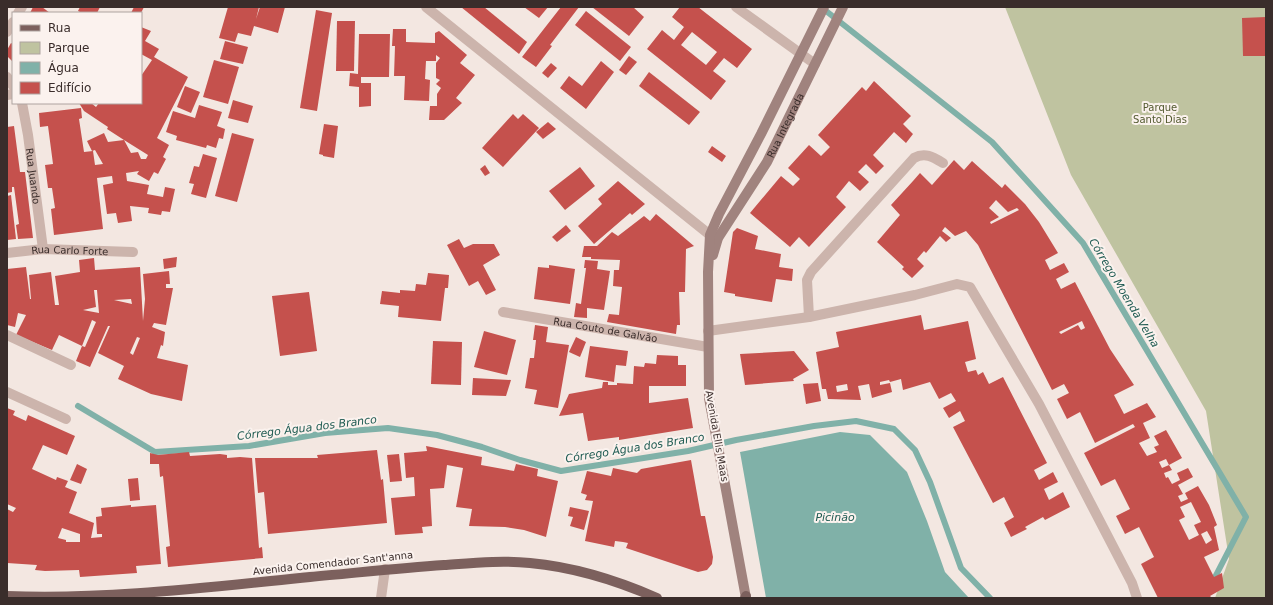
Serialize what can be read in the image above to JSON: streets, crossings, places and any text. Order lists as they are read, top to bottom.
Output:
{
  "streets": {
    "main road": ["Rua Integrada", "Avenida Ellis Maas", "Avenida Comendador Sant'anna"],
    "street": ["Rua Juando", "Rua Carlo Forte", "Rua Couto de Galvão"]
  },
  "crossings": [
    ["Rua Integrada", "Avenida Ellis Maas"],
    ["Rua Juando", "Rua Carlo Forte"],
    ["Rua Couto de Galvão", "Avenida Ellis Maas"]
  ],
  "water": ["Córrego Moenda Velha", "Córrego Água dos Branco", "Picinão"],
  "parks": ["Parque Santo Dias"],
  "legend": [
    "Rua",
    "Parque",
    "Água",
    "Edifício"
  ]
}
